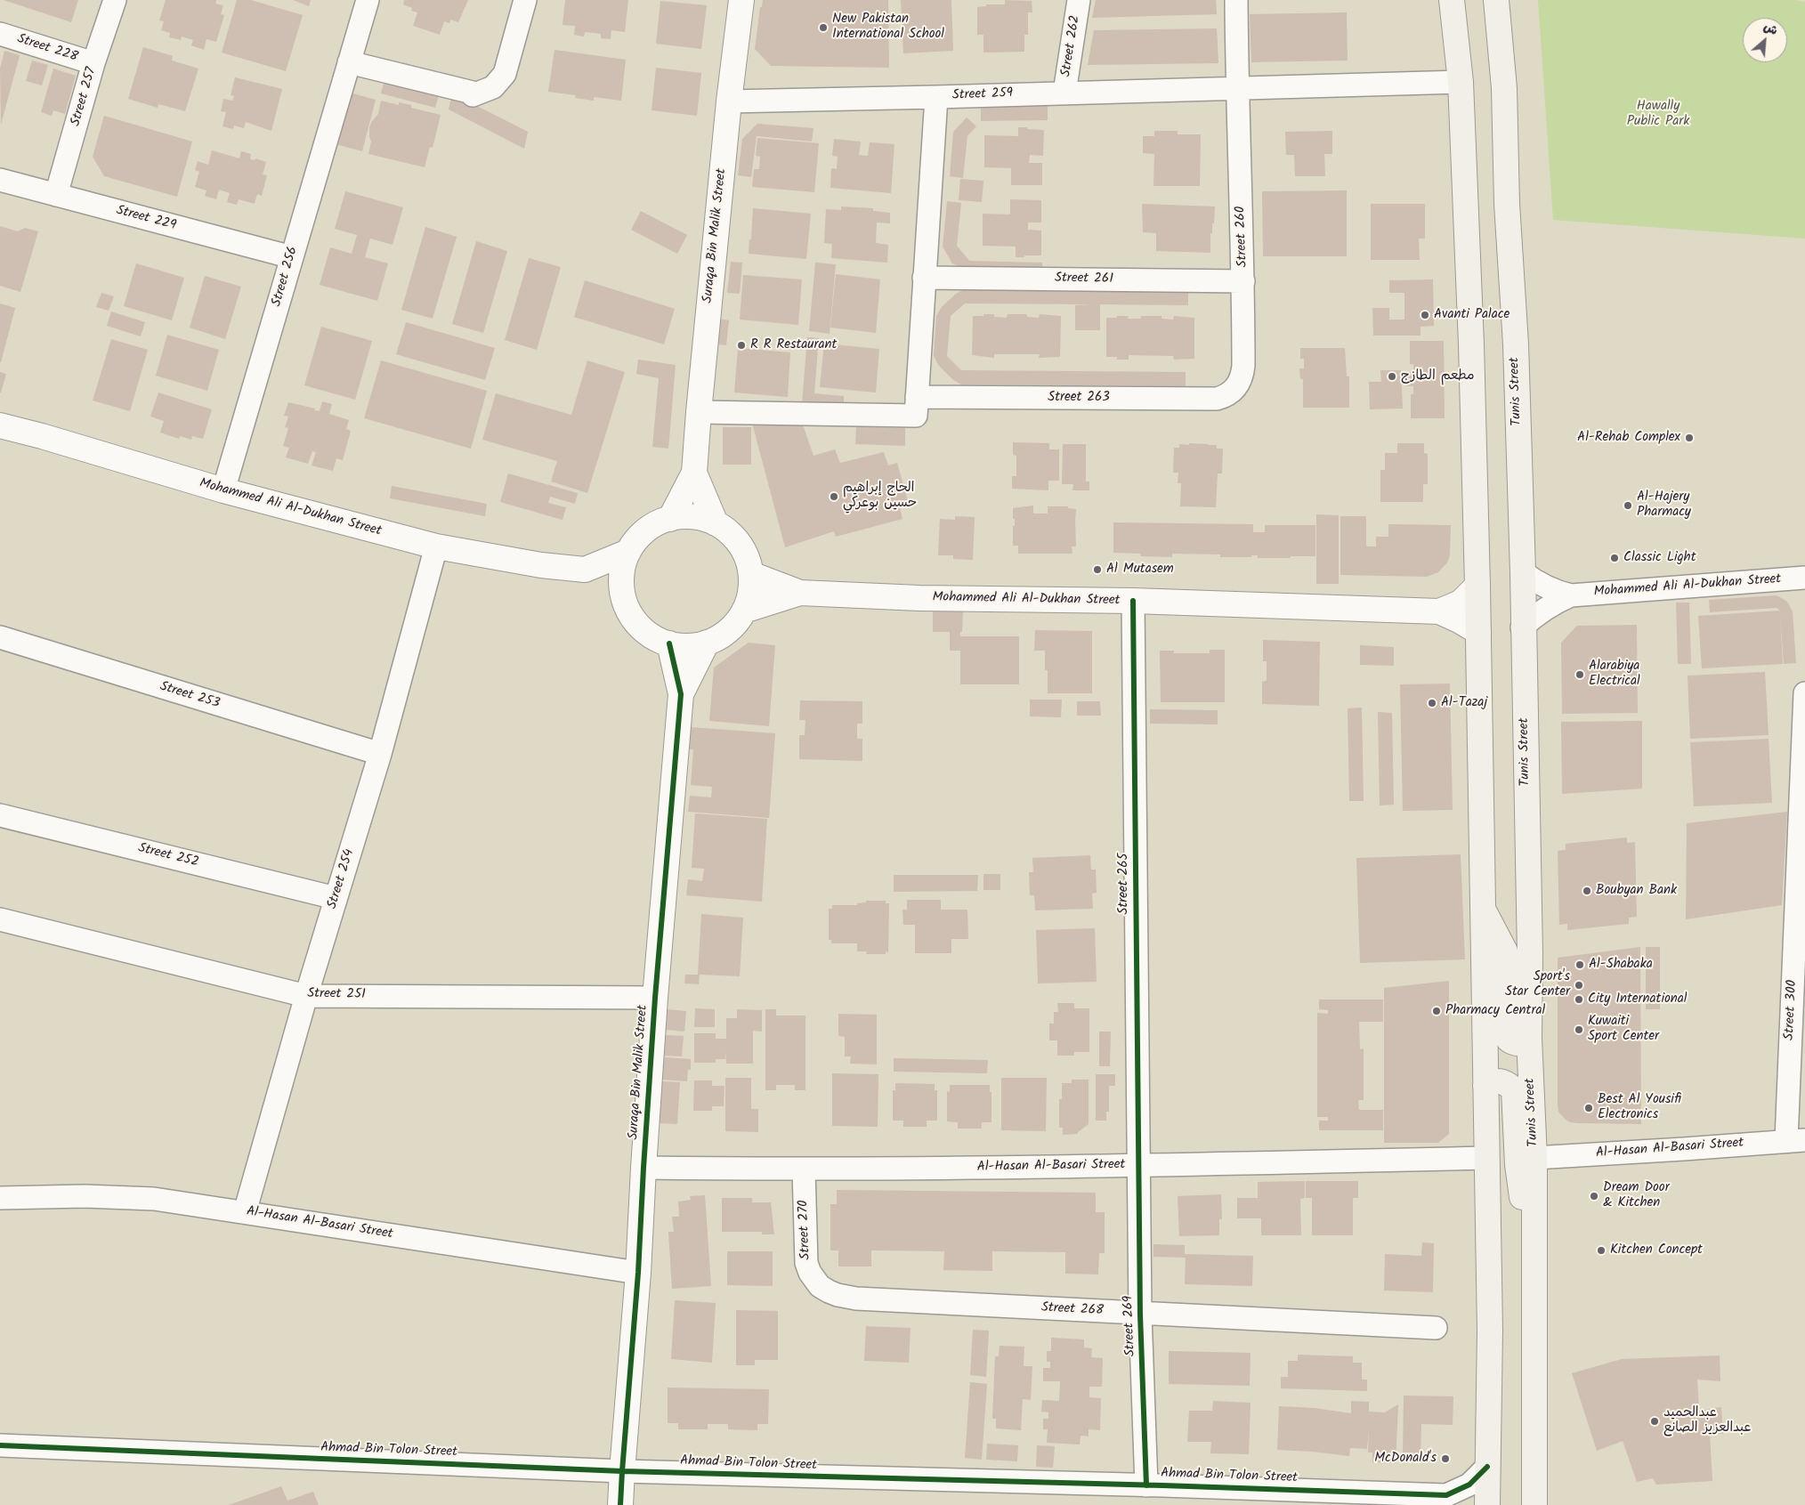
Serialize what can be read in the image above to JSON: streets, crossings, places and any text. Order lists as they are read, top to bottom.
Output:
{
  "streets": {
    "main road": ["Tunis Street"],
    "street": [
      "Street 262",
      "Street 228",
      "Street 259",
      "Street 257",
      "Street 229",
      "Suraqa Bin Malik Street",
      "Street 260",
      "Street 256",
      "Street 261",
      "Street 263",
      "Mohammed Ali Al-Dukhan Street",
      "Street 253",
      "Street 252",
      "Street 254",
      "Street 265",
      "Street 251",
      "Street 300",
      "Al-Hasan Al-Basari Street",
      "Street 270",
      "Street 268",
      "Street 269",
      "Ahmad Bin Tolon Street"
    ]
  },
  "crossings": [
    ["Street 262", "Street 259"],
    ["Street 228", "Street 257"],
    ["Street 259", "Suraqa Bin Malik Street"],
    ["Street 259", "Street 260"],
    ["Street 257", "Street 229"],
    ["Street 229", "Street 256"],
    ["Suraqa Bin Malik Street", "Street 263"],
    ["Suraqa Bin Malik Street", "Mohammed Ali Al-Dukhan Street"],
    ["Suraqa Bin Malik Street", "Street 251"],
    ["Suraqa Bin Malik Street", "Al-Hasan Al-Basari Street"],
    ["Suraqa Bin Malik Street", "Ahmad Bin Tolon Street"],
    ["Street 260", "Street 261"],
    ["Street 260", "Street 263"],
    ["Street 256", "Mohammed Ali Al-Dukhan Street"],
    ["Tunis Street", "Mohammed Ali Al-Dukhan Street"],
    ["Tunis Street", "Al-Hasan Al-Basari Street"],
    ["Mohammed Ali Al-Dukhan Street", "Street 254"],
    ["Mohammed Ali Al-Dukhan Street", "Street 265"],
    ["Street 253", "Street 254"],
    ["Street 252", "Street 254"],
    ["Street 254", "Street 251"],
    ["Street 254", "Al-Hasan Al-Basari Street"],
    ["Street 265", "Al-Hasan Al-Basari Street"],
    ["Street 265", "Street 269"],
    ["Street 300", "Al-Hasan Al-Basari Street"],
    ["Al-Hasan Al-Basari Street", "Street 270"],
    ["Al-Hasan Al-Basari Street", "Street 269"],
    ["Street 270", "Street 268"],
    ["Street 268", "Street 269"],
    ["Street 269", "Ahmad Bin Tolon Street"]
  ],
  "parks": ["Hawally Public Park"],
  "places": [
    "New Pakistan International School",
    "Avanti Palace",
    "R R Restaurant",
    "مطعم الطازج",
    "Al-Rehab Complex",
    "الحاج إبراهيم حسين بوعركي",
    "Al-Hajery Pharmacy",
    "Classic Light",
    "Al Mutasem",
    "Alarabiya Electrical",
    "Al-Tazaj",
    "Boubyan Bank",
    "Al-Shabaka",
    "Sport's Star Center",
    "City International",
    "Pharmacy Central",
    "Kuwaiti Sport Center",
    "Best Al Yousifi Electronics",
    "Dream Door & Kitchen",
    "Kitchen Concept",
    "عبدالحميد عبدالعزيز الصانع",
    "McDonald's"
  ],
  "north": "top right"
}
